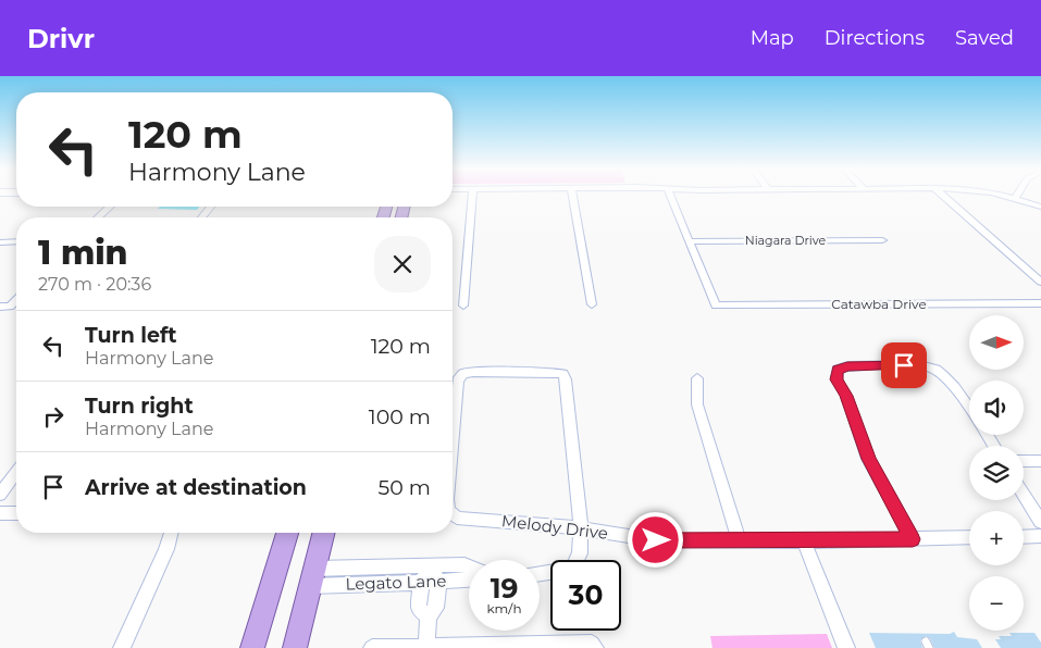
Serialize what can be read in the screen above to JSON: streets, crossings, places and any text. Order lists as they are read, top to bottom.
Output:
{
  "streets": {
    "street": [
      "Niagara Drive",
      "Catawba Drive",
      "Melody Drive",
      "Legato Lane"
    ]
  },
  "crossings": [
    ["Niagara Drive", "Catawba Drive"]
  ],
  "north": "right",
  "page": {
    "header": "Drivr",
    "nav": ["Map", "Directions", "Saved"],
    "turn": ["120 m", "Harmony Lane"],
    "heading": ["1 min", "270 m · 20:36"],
    "list": [
      {
        "name": "Turn left",
        "note": "Harmony Lane",
        "value": "120 m"
      },
      {
        "name": "Turn right",
        "note": "Harmony Lane",
        "value": "100 m"
      },
      {
        "name": "Arrive at destination",
        "value": "50 m"
      }
    ],
    "map_buttons": ["+", "−"],
    "speed": "19 km/h",
    "limit": "30"
  }
}
